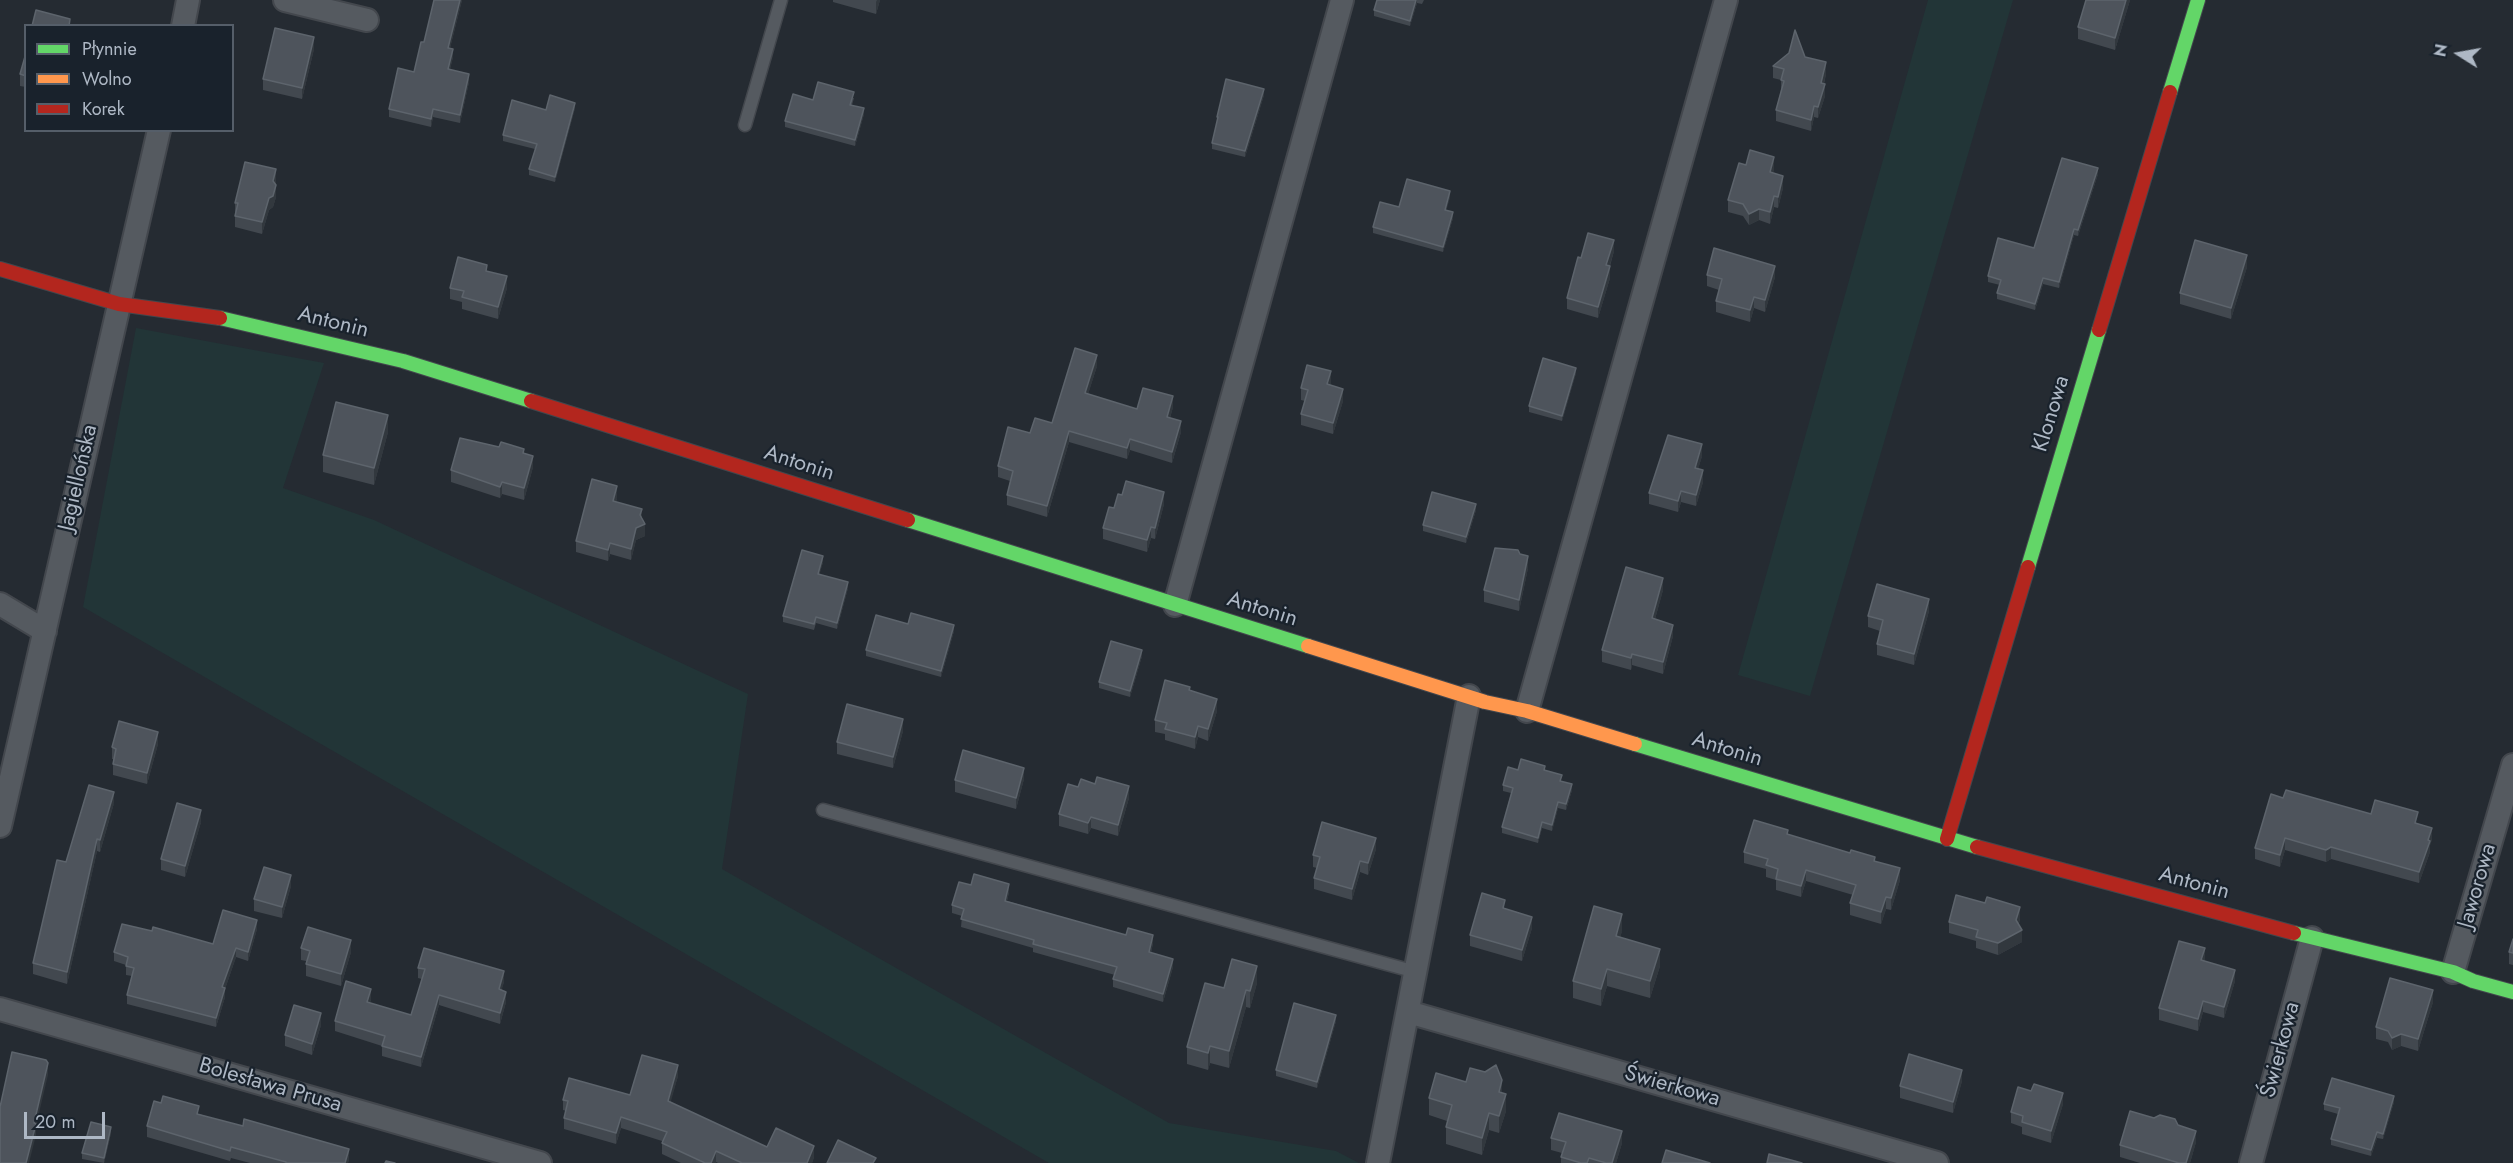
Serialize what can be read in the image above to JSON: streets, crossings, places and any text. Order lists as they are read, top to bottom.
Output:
{
  "streets": {
    "street": [
      "Antonin",
      "Klonowa",
      "Jagiellońska",
      "Jaworowa",
      "Świerkowa",
      "Bolesława Prusa"
    ]
  },
  "crossings": [
    ["Antonin", "Klonowa"],
    ["Antonin", "Jagiellońska"],
    ["Antonin", "Jaworowa"],
    ["Antonin", "Świerkowa"]
  ],
  "legend": ["Płynnie", "Wolno", "Korek"],
  "scale_bar": "20 m",
  "north": "left"
}
